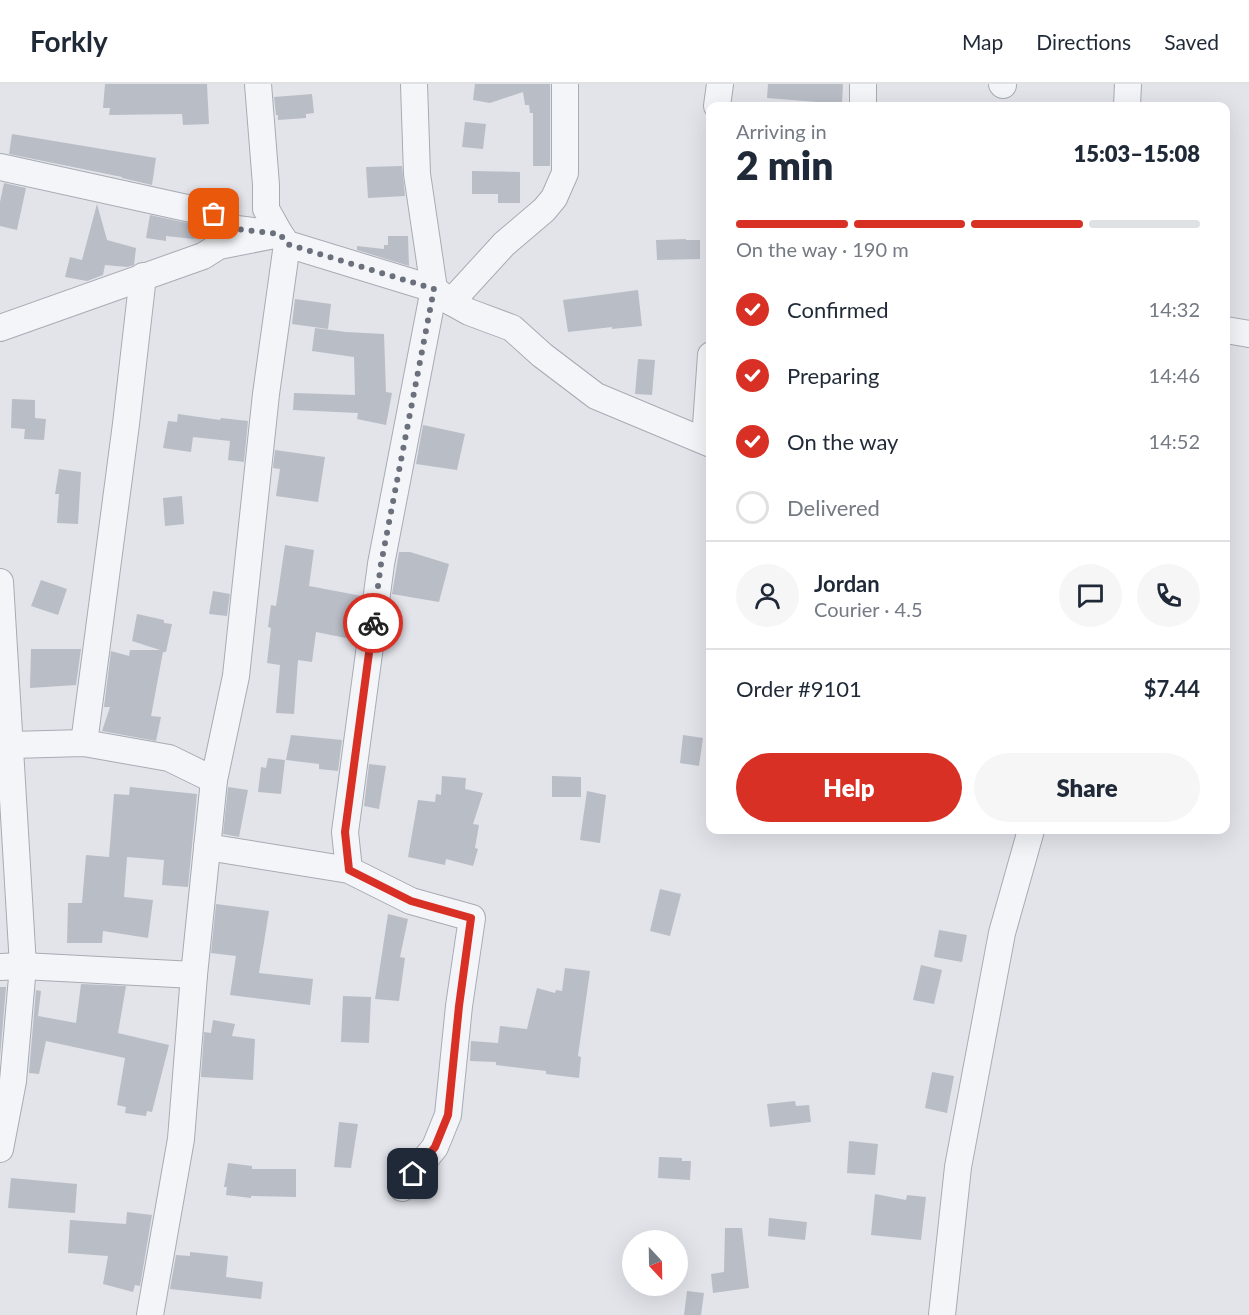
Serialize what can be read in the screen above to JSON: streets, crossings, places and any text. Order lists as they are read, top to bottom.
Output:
{
  "north": "bottom",
  "page": {
    "header": "Forkly",
    "nav": ["Map", "Directions", "Saved"],
    "heading": ["2 min", "Arriving in", "15:03–15:08"],
    "panel": [
      "Jordan",
      "Courier · 4.5",
      "Order #9101",
      "$7.44"
    ],
    "bar": "On the way · 190 m",
    "list": [
      ["Confirmed", "14:32"],
      ["Preparing", "14:46"],
      ["On the way", "14:52"],
      "Delivered"
    ],
    "buttons": ["Help", "Share"]
  }
}
